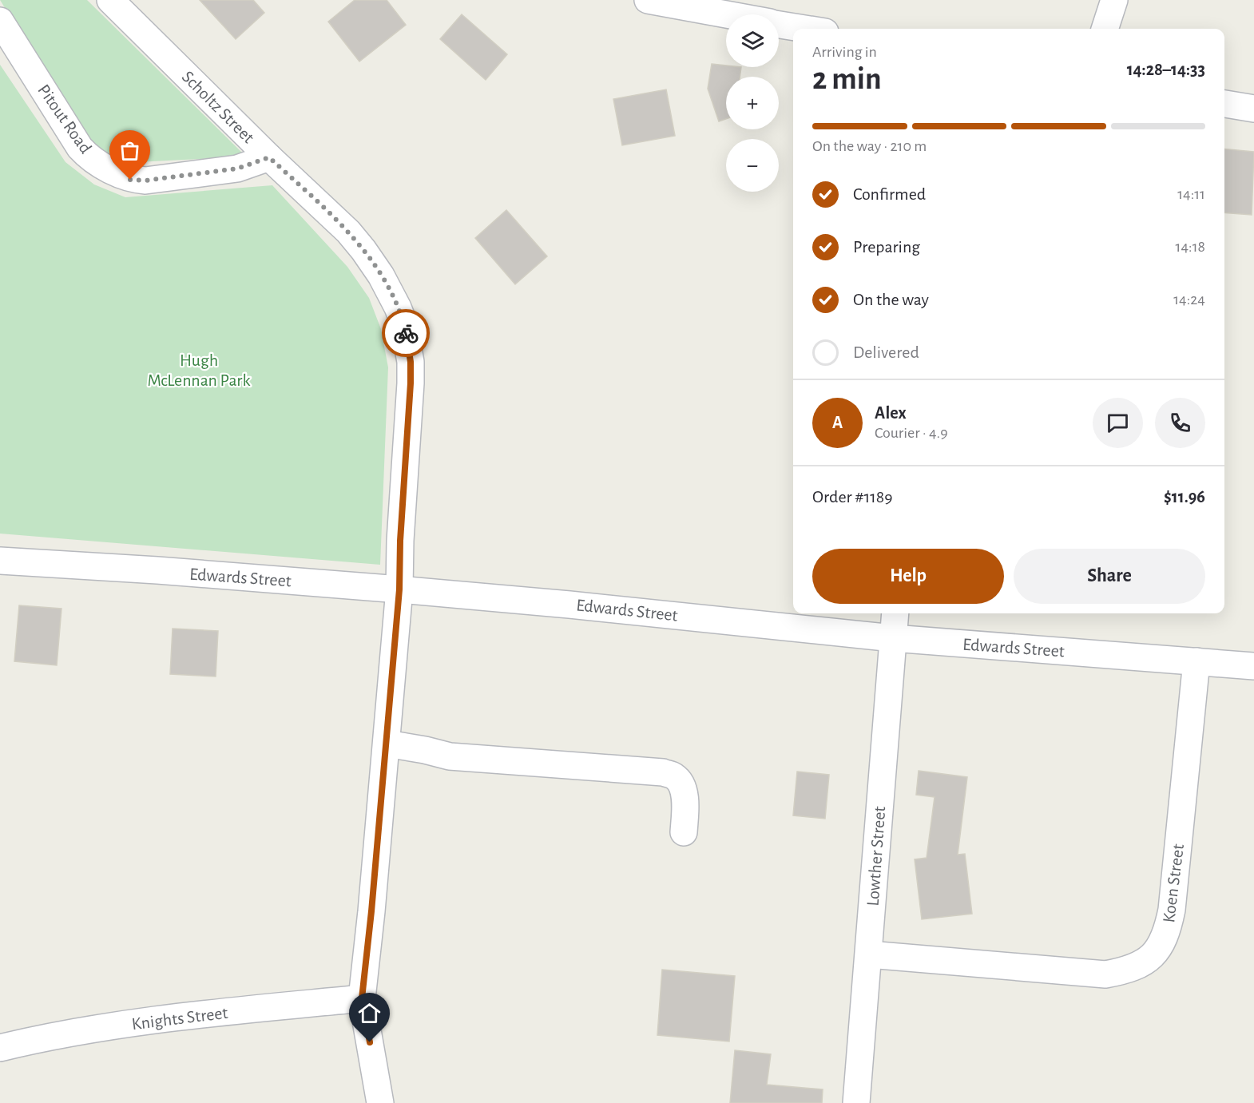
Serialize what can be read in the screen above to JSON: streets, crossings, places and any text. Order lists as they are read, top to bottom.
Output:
{
  "streets": {
    "street": [
      "Scholtz Street",
      "Pitout Road",
      "Edwards Street",
      "Lowther Street",
      "Koen Street",
      "Knights Street"
    ]
  },
  "crossings": [
    ["Scholtz Street", "Pitout Road"],
    ["Scholtz Street", "Edwards Street"],
    ["Scholtz Street", "Knights Street"],
    ["Edwards Street", "Lowther Street"],
    ["Edwards Street", "Koen Street"],
    ["Lowther Street", "Koen Street"]
  ],
  "parks": ["Hugh McLennan Park"],
  "page": {
    "map_buttons": ["+", "−"],
    "heading": ["2 min", "Arriving in", "14:28–14:33"],
    "panel": [
      "Alex",
      "Courier · 4.9",
      "Order #1189",
      "$11.96"
    ],
    "bar": "On the way · 210 m",
    "list": [
      ["Confirmed", "14:11"],
      ["Preparing", "14:18"],
      ["On the way", "14:24"],
      "Delivered"
    ],
    "round": "A",
    "buttons": ["Help", "Share"]
  }
}
